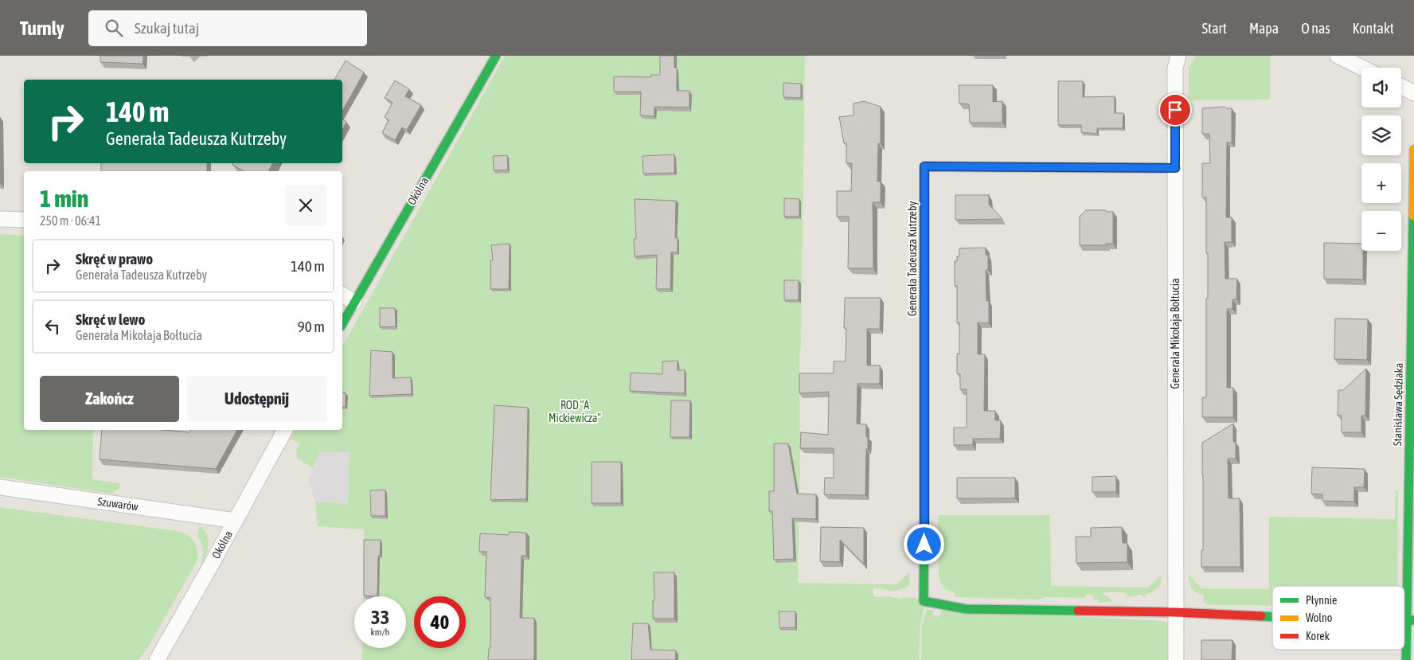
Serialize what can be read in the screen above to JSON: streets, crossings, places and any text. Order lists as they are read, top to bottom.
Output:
{
  "streets": {
    "street": [
      "Okólna",
      "Generała Tadeusza Kutrzeby",
      "Generała Mikołaja Bołtucia",
      "Stanisława Sędziaka",
      "Szuwarów"
    ]
  },
  "crossings": [
    ["Okólna", "Szuwarów"],
    ["Generała Tadeusza Kutrzeby", "Generała Mikołaja Bołtucia"]
  ],
  "parks": ["ROD \"A Mickiewicza\""],
  "legend": ["Płynnie", "Wolno", "Korek"],
  "page": {
    "header": "Turnly",
    "search": "Szukaj tutaj",
    "nav": [
      "Start",
      "Mapa",
      "O nas",
      "Kontakt"
    ],
    "map_buttons": ["+", "−"],
    "turn": ["140 m", "Generała Tadeusza Kutrzeby"],
    "heading": ["1 min", "250 m · 06:41"],
    "list": [
      {
        "name": "Skręć w prawo",
        "note": "Generała Tadeusza Kutrzeby",
        "value": "140 m"
      },
      {
        "name": "Skręć w lewo",
        "note": "Generała Mikołaja Bołtucia",
        "value": "90 m"
      }
    ],
    "buttons": ["Zakończ", "Udostępnij"],
    "speed": "33 km/h",
    "limit": "40"
  }
}
